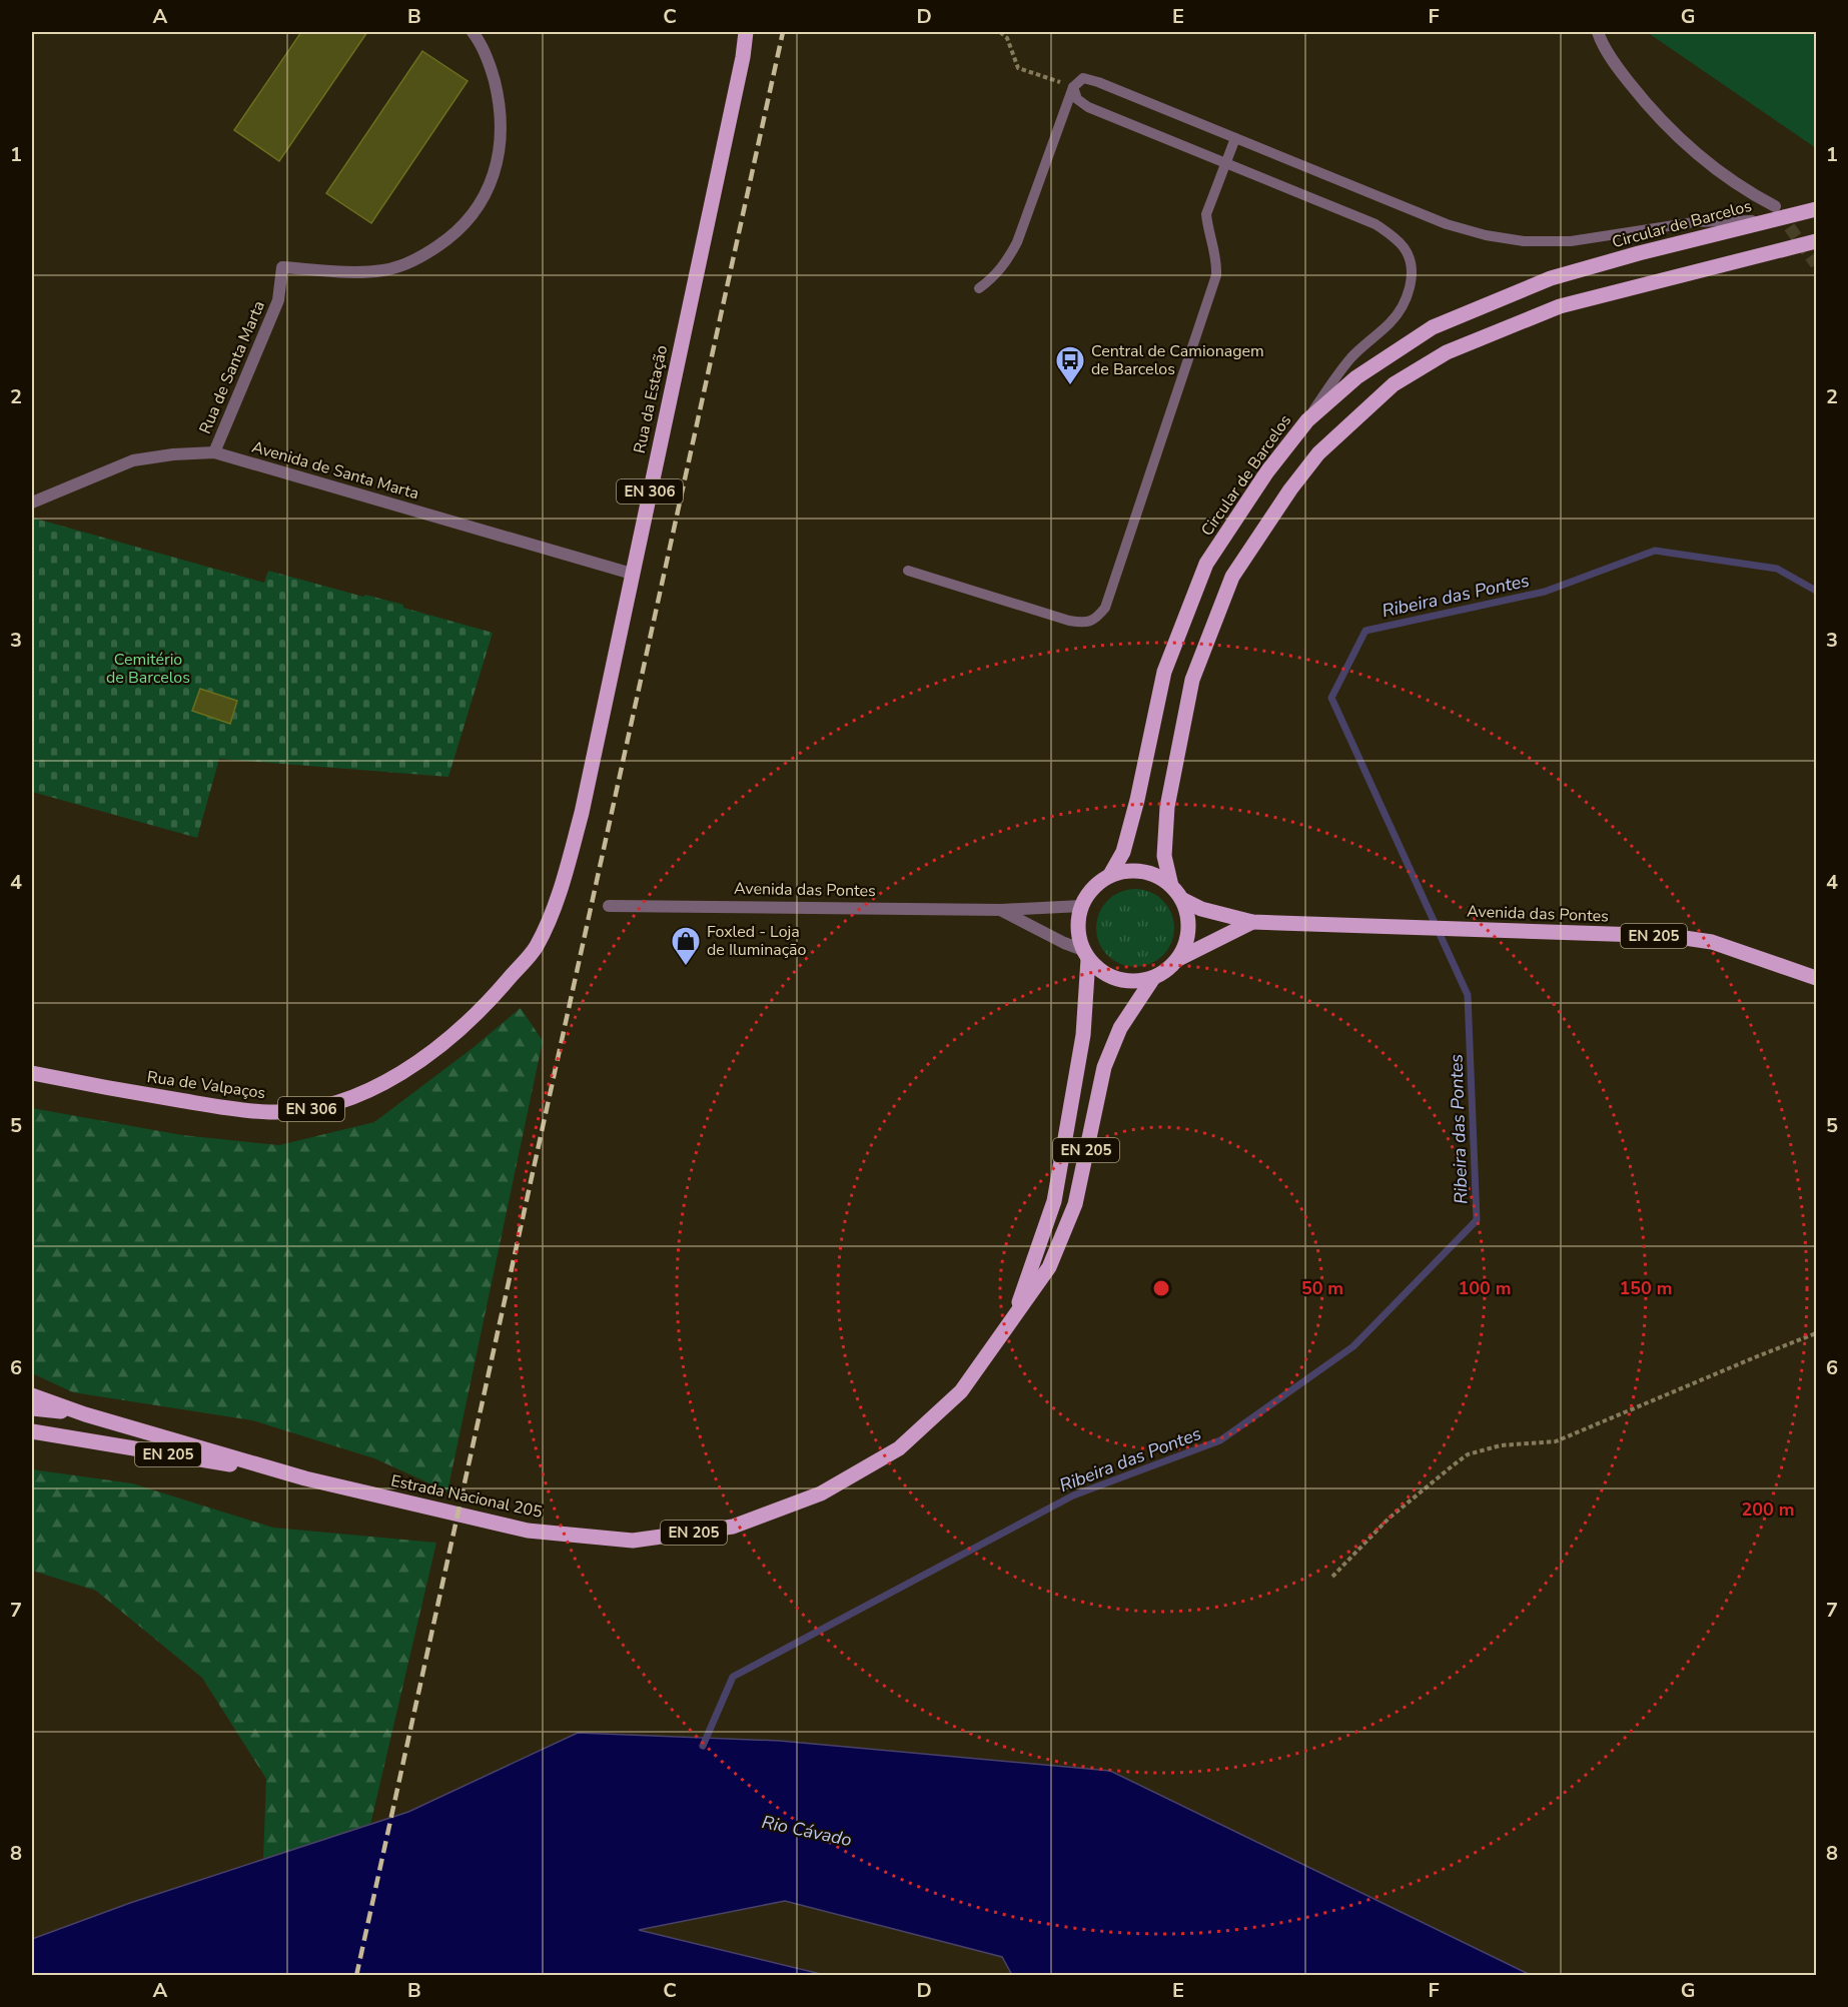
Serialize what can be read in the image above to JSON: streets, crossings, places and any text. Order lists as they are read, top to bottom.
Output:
{
  "streets": {
    "main road": [
      "Circular de Barcelos",
      "Rua da Estação",
      "EN 306",
      "Avenida das Pontes",
      "EN 205",
      "Rua de Valpaços",
      "Estrada Nacional 205"
    ],
    "street": ["Rua de Santa Marta", "Avenida de Santa Marta"]
  },
  "crossings": [
    ["Circular de Barcelos", "Avenida das Pontes"],
    ["Circular de Barcelos", "EN 205"],
    ["Circular de Barcelos", "Estrada Nacional 205"],
    ["Rua de Santa Marta", "Avenida de Santa Marta"],
    ["Rua da Estação", "Avenida de Santa Marta"],
    ["Rua da Estação", "Rua de Valpaços"],
    ["Avenida das Pontes", "EN 205"],
    ["Avenida das Pontes", "Estrada Nacional 205"],
    ["EN 205", "Estrada Nacional 205"]
  ],
  "water": ["Ribeira das Pontes", "Rio Cávado"],
  "parks": ["Cemitério de Barcelos"],
  "places": {
    "bus stop": ["Central de Camionagem de Barcelos"],
    "shop": ["Foxled - Loja de Iluminação"]
  },
  "grid": {
    "columns": [
      "A",
      "B",
      "C",
      "D",
      "E",
      "F",
      "G"
    ],
    "rows": [
      "1",
      "2",
      "3",
      "4",
      "5",
      "6",
      "7",
      "8"
    ]
  },
  "rings": [
    "50 m",
    "100 m",
    "150 m",
    "200 m"
  ]
}
